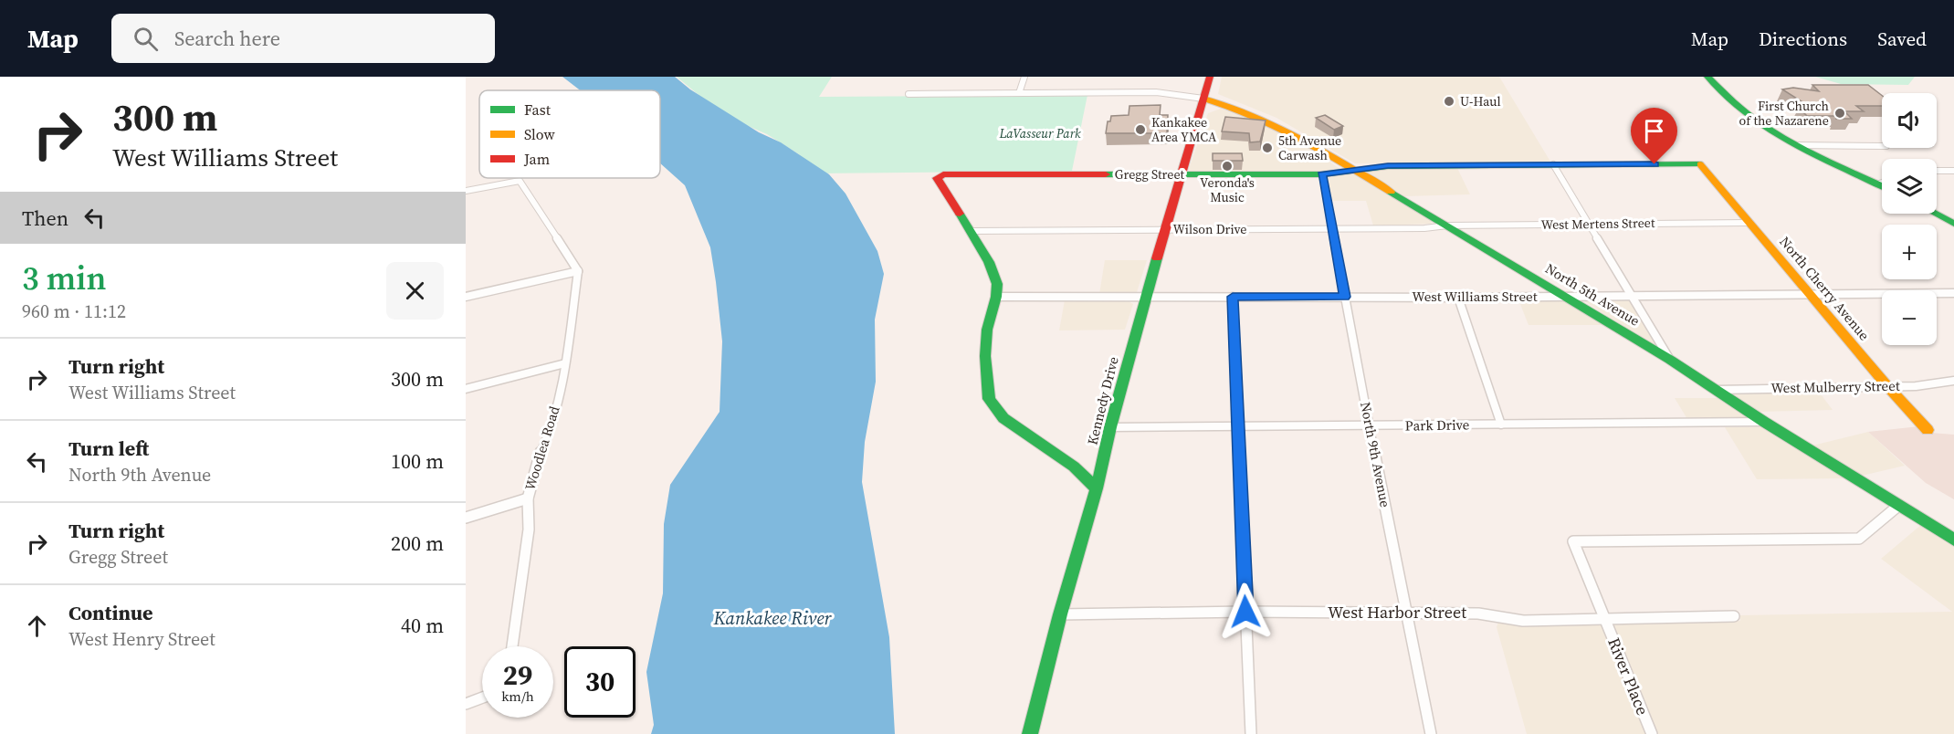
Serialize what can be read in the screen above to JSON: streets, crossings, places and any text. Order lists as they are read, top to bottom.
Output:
{
  "streets": {
    "street": [
      "Gregg Street",
      "West Mertens Street",
      "Wilson Drive",
      "North Cherry Avenue",
      "North 5th Avenue",
      "West Williams Street",
      "West Mulberry Street",
      "Kennedy Drive",
      "Park Drive",
      "Woodlea Road",
      "North 9th Avenue",
      "West Harbor Street",
      "River Place"
    ]
  },
  "crossings": [
    ["Gregg Street", "Wilson Drive"],
    ["Gregg Street", "North Cherry Avenue"],
    ["Gregg Street", "North 5th Avenue"],
    ["Gregg Street", "Kennedy Drive"],
    ["Gregg Street", "North 9th Avenue"],
    ["West Mertens Street", "Wilson Drive"],
    ["West Mertens Street", "North Cherry Avenue"],
    ["West Mertens Street", "North 5th Avenue"],
    ["Wilson Drive", "North 5th Avenue"],
    ["Wilson Drive", "Kennedy Drive"],
    ["Wilson Drive", "North 9th Avenue"],
    ["North Cherry Avenue", "West Williams Street"],
    ["North Cherry Avenue", "West Mulberry Street"],
    ["North 5th Avenue", "West Williams Street"],
    ["North 5th Avenue", "West Mulberry Street"],
    ["North 5th Avenue", "Kennedy Drive"],
    ["North 5th Avenue", "Park Drive"],
    ["North 5th Avenue", "River Place"],
    ["West Williams Street", "Kennedy Drive"],
    ["West Williams Street", "North 9th Avenue"],
    ["Kennedy Drive", "Park Drive"],
    ["Kennedy Drive", "West Harbor Street"],
    ["Park Drive", "North 9th Avenue"],
    ["North 9th Avenue", "West Harbor Street"],
    ["West Harbor Street", "River Place"]
  ],
  "water": ["Kankakee River"],
  "parks": ["LaVasseur Park"],
  "places": [
    "U-Haul",
    "First Church of the Nazarene",
    "Kankakee Area YMCA",
    "5th Avenue Carwash",
    "Veronda's Music"
  ],
  "legend": ["Fast", "Slow", "Jam"],
  "page": {
    "header": "Map",
    "search": "Search here",
    "nav": ["Map", "Directions", "Saved"],
    "turn": ["300 m", "West Williams Street"],
    "map_buttons": ["+", "−"],
    "then": "Then",
    "heading": ["3 min", "960 m · 11:12"],
    "list": [
      {
        "name": "Turn right",
        "note": "West Williams Street",
        "value": "300 m"
      },
      {
        "name": "Turn left",
        "note": "North 9th Avenue",
        "value": "100 m"
      },
      {
        "name": "Turn right",
        "note": "Gregg Street",
        "value": "200 m"
      },
      {
        "name": "Continue",
        "note": "West Henry Street",
        "value": "40 m"
      }
    ],
    "speed": "29 km/h",
    "limit": "30"
  }
}
